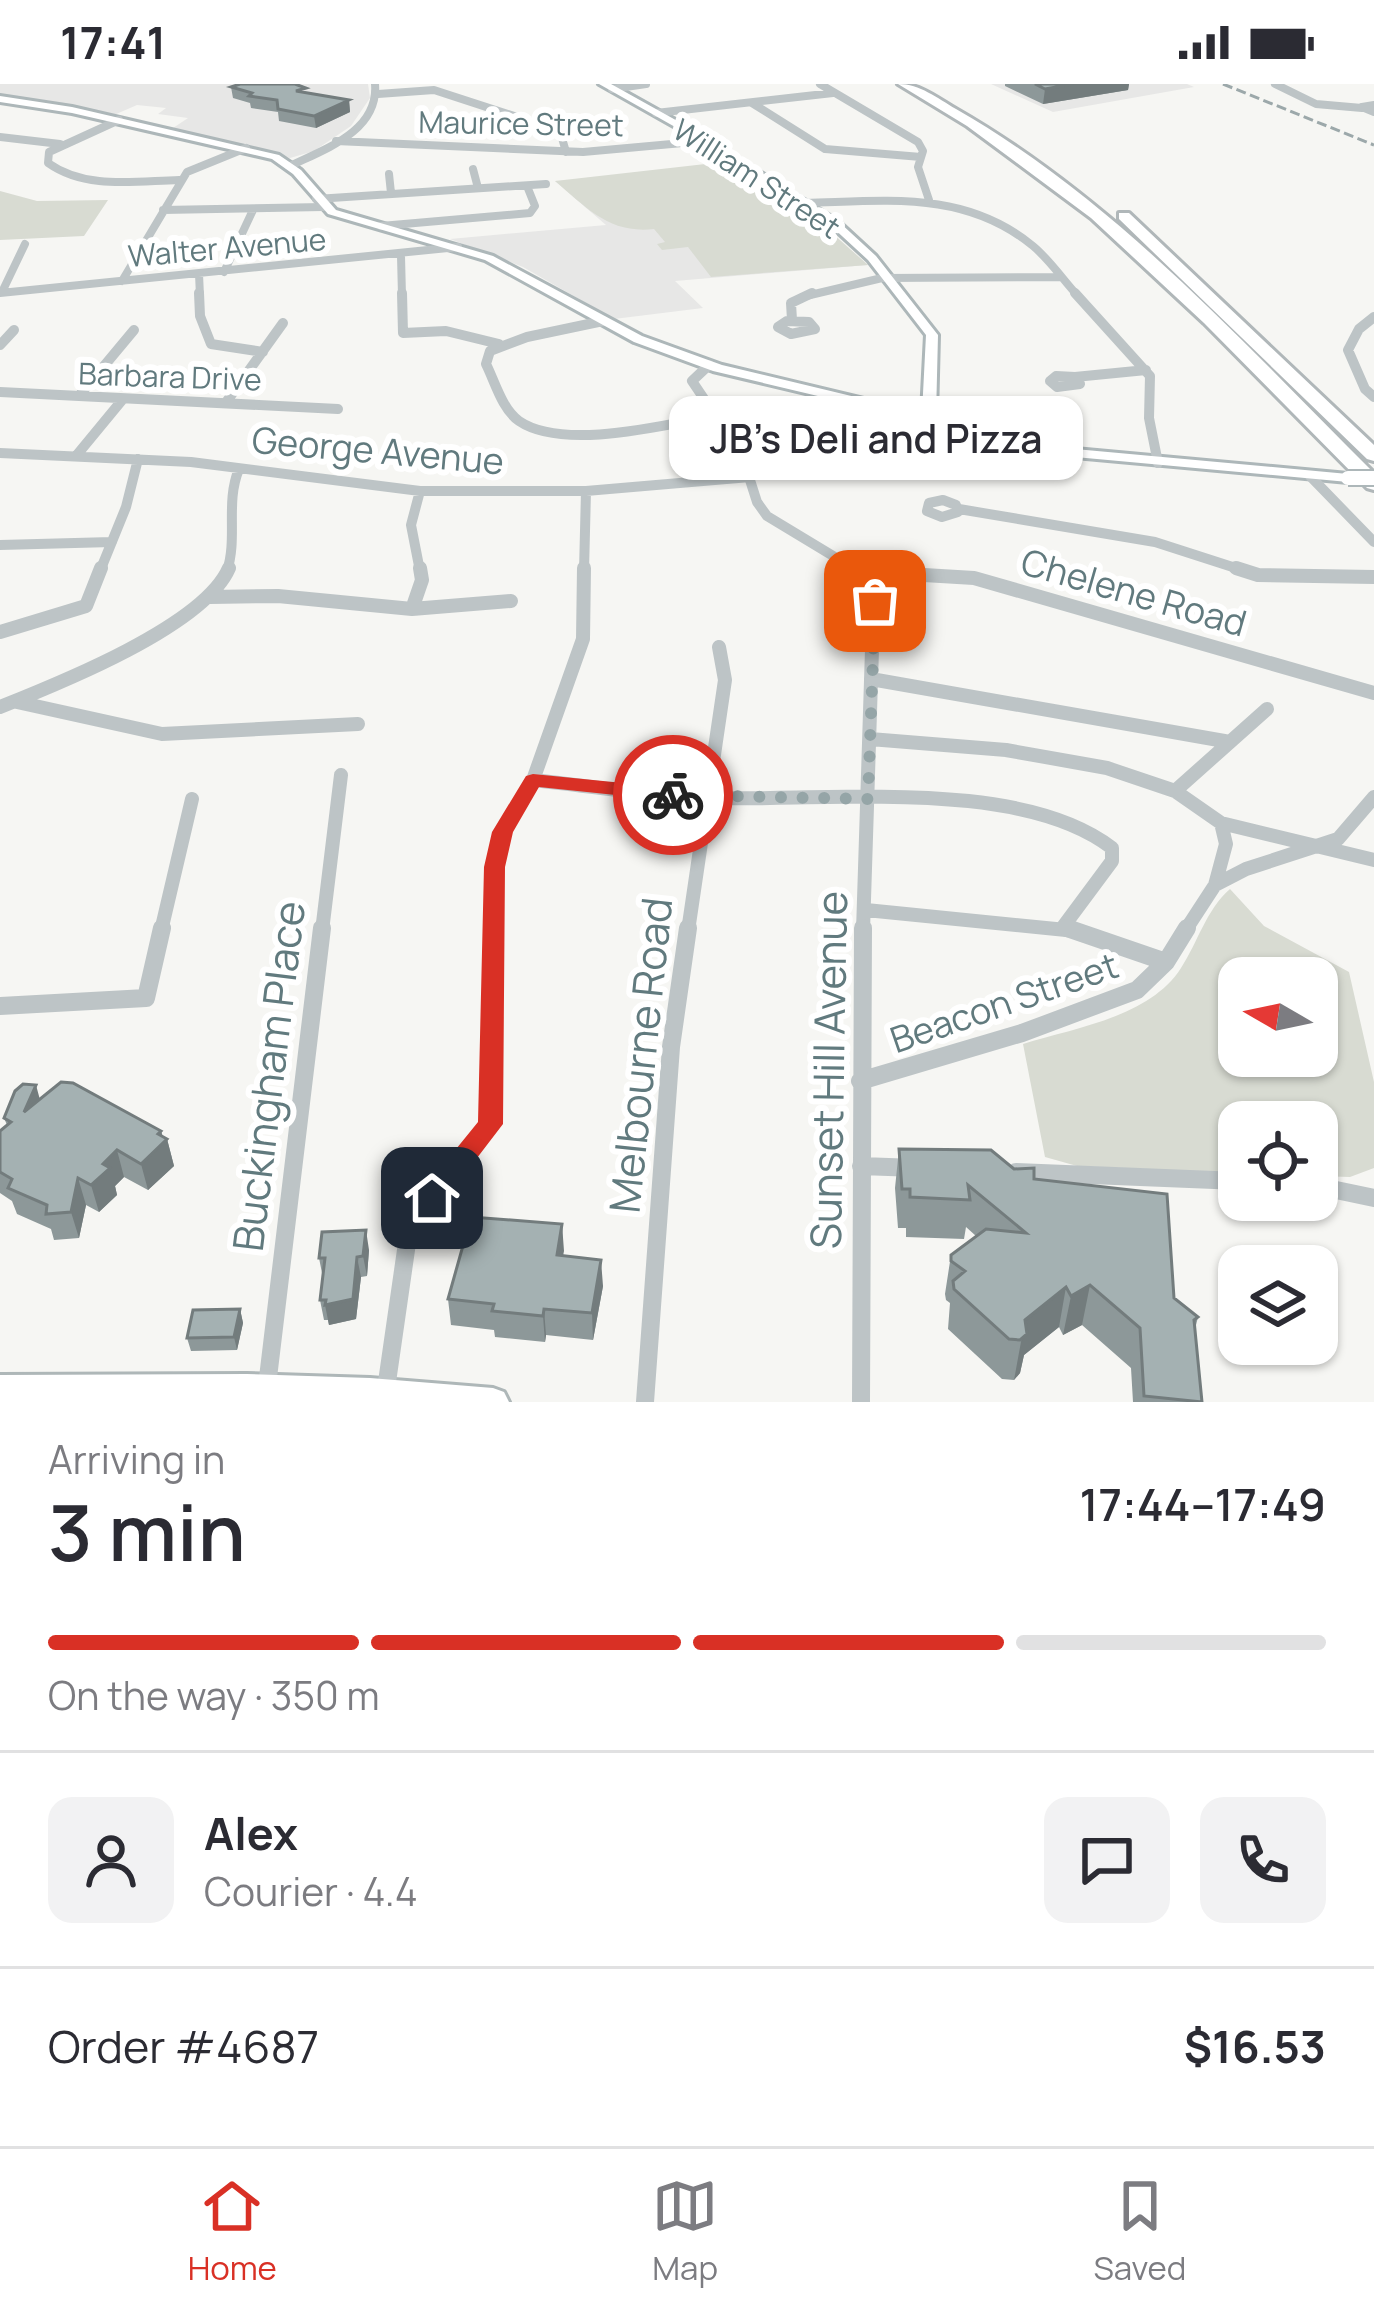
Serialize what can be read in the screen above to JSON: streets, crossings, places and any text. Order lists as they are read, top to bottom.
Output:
{
  "streets": {
    "main road": ["William Street"],
    "street": [
      "Maurice Street",
      "Walter Avenue",
      "Barbara Drive",
      "George Avenue",
      "Chelene Road",
      "Beacon Street",
      "Melbourne Road",
      "Sunset Hill Avenue",
      "Buckingham Place"
    ]
  },
  "crossings": [
    ["Maurice Street", "William Street"],
    ["Chelene Road", "Sunset Hill Avenue"],
    ["Beacon Street", "Sunset Hill Avenue"]
  ],
  "places": ["JB's Deli and Pizza"],
  "north": "left",
  "page": {
    "status": "17:41",
    "bubble": "JB's Deli and Pizza",
    "heading": ["3 min", "Arriving in", "17:44–17:49"],
    "panel": [
      "Alex",
      "Courier · 4.4",
      "Order #4687",
      "$16.53"
    ],
    "bar": "On the way · 350 m",
    "tabs": ["Home", "Map", "Saved"]
  }
}
